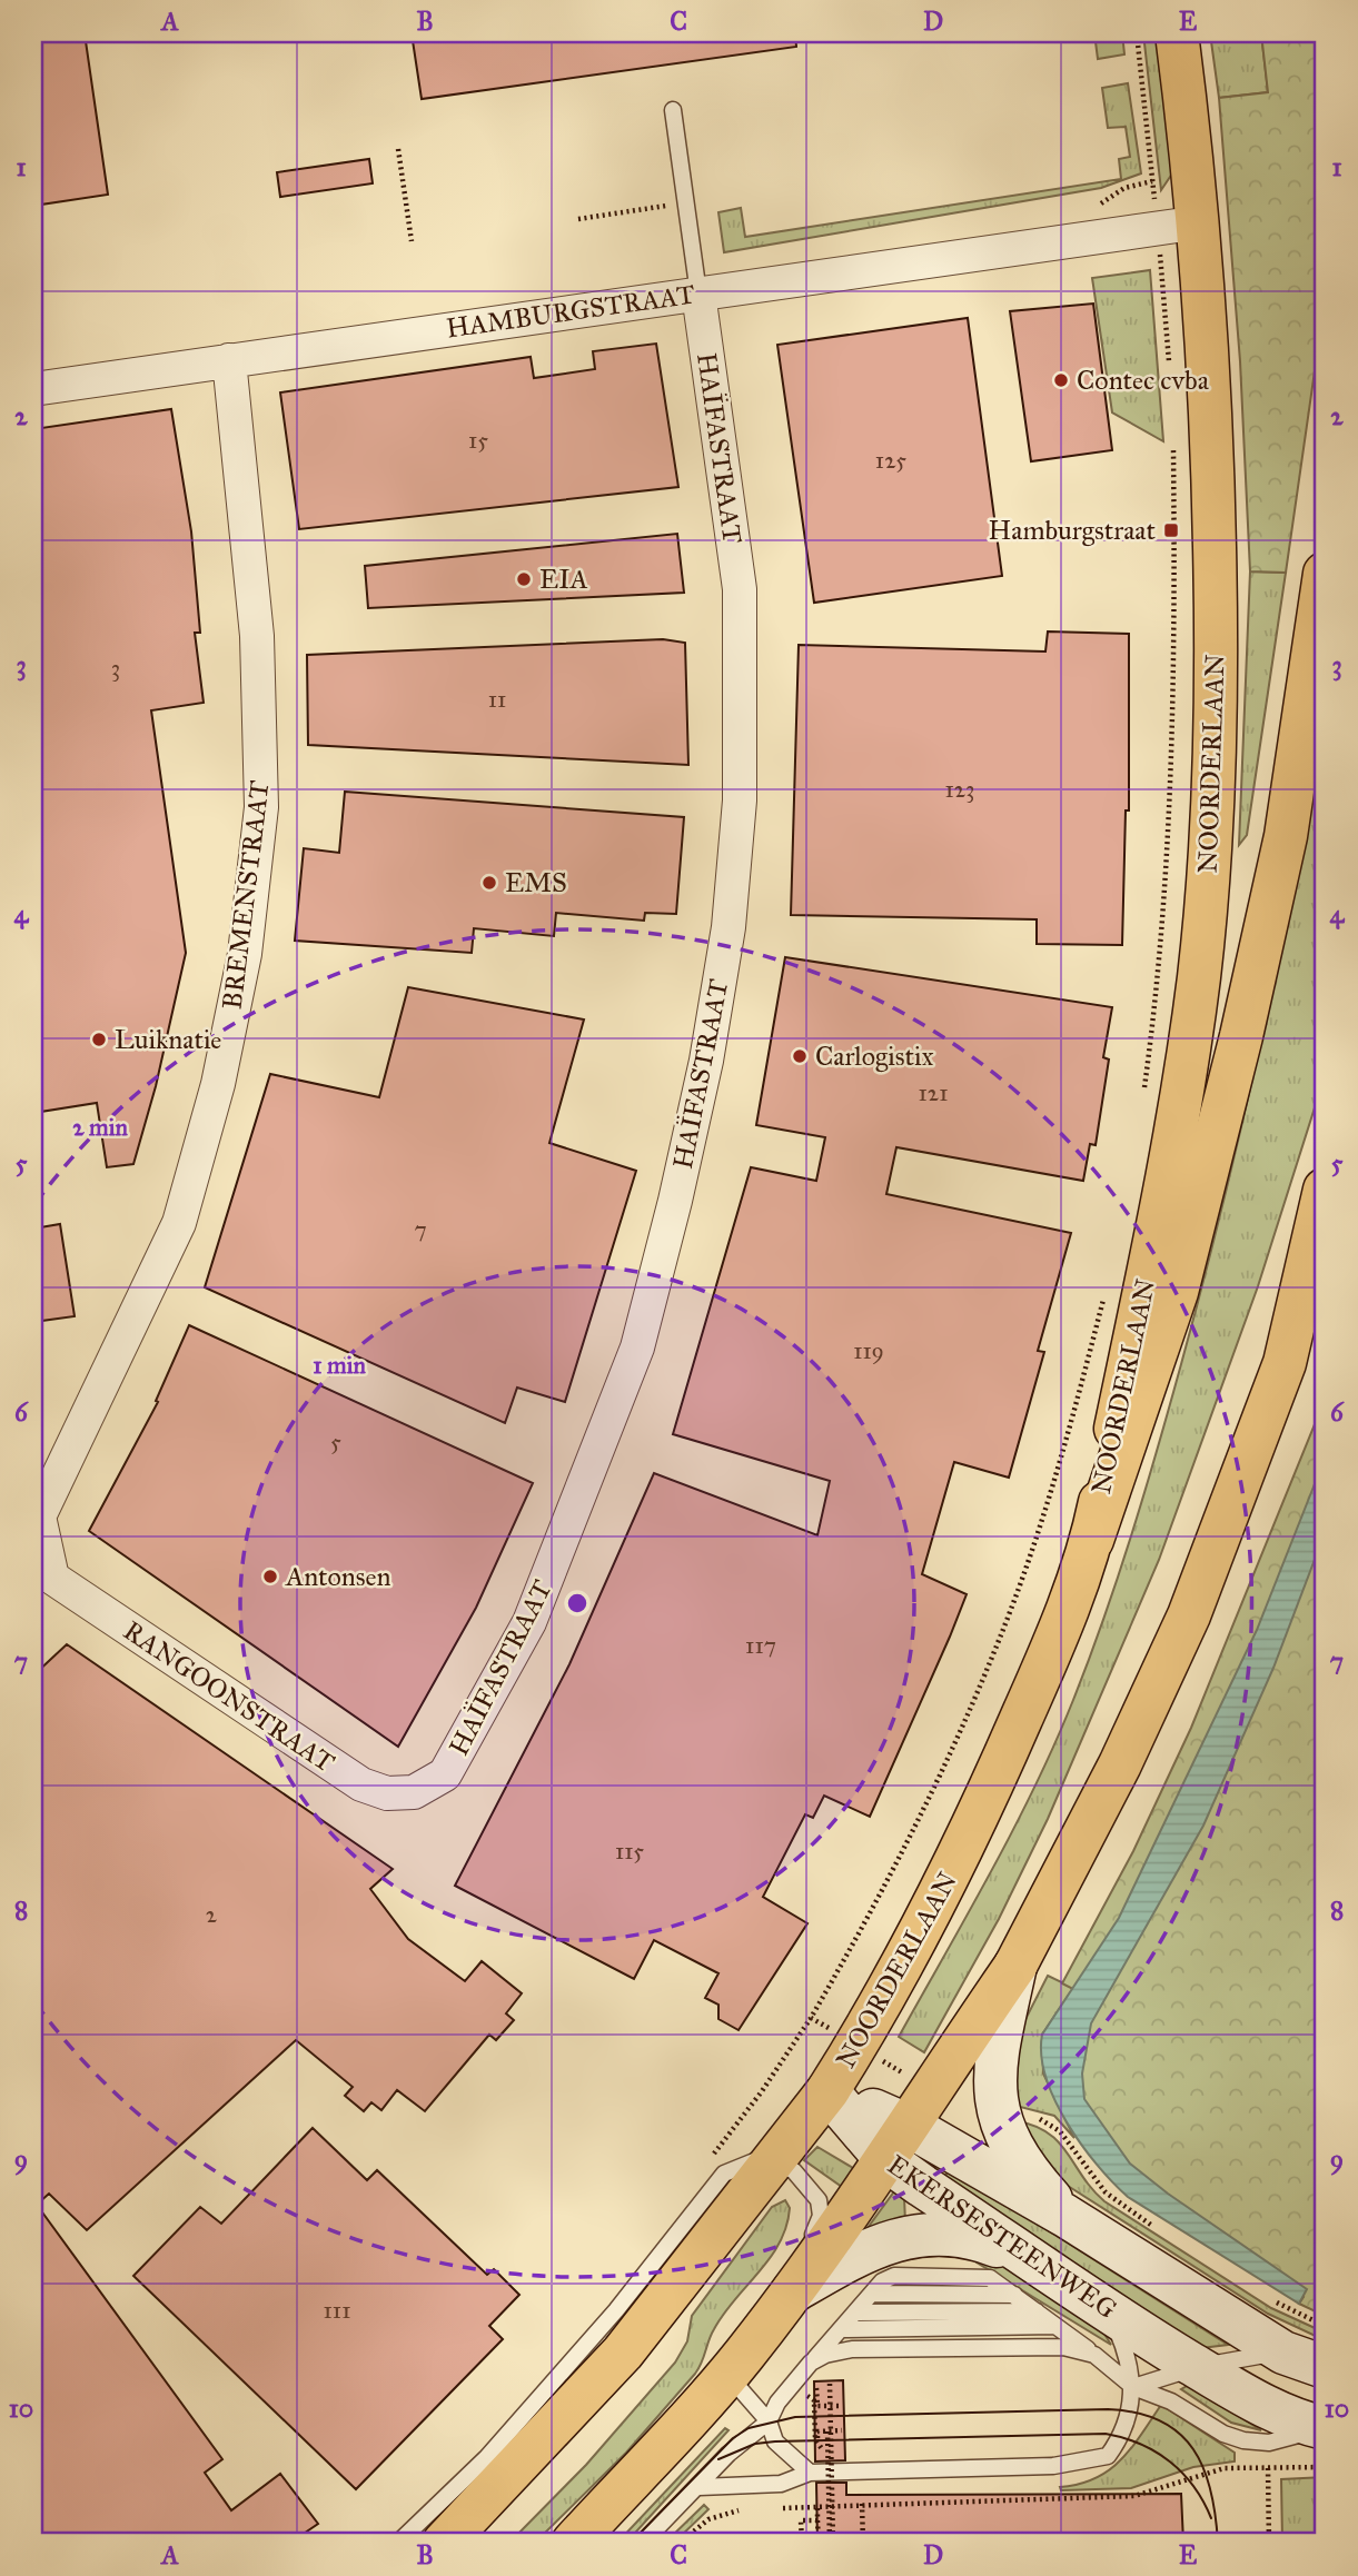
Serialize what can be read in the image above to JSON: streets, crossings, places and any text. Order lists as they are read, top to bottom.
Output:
{
  "streets": {
    "main road": ["NOORDERLAAN", "EKERSESTEENWEG"],
    "street": [
      "HAMBURGSTRAAT",
      "HAÏFASTRAAT",
      "BREMENSTRAAT",
      "RANGOONSTRAAT"
    ]
  },
  "crossings": [
    ["HAMBURGSTRAAT", "HAÏFASTRAAT"],
    ["HAMBURGSTRAAT", "NOORDERLAAN"],
    ["HAMBURGSTRAAT", "BREMENSTRAAT"],
    ["HAÏFASTRAAT", "RANGOONSTRAAT"],
    ["NOORDERLAAN", "EKERSESTEENWEG"],
    ["BREMENSTRAAT", "RANGOONSTRAAT"]
  ],
  "places": {
    "other": [
      "Contec cvba",
      "EIA",
      "EMS",
      "Luiknatie",
      "Carlogistix",
      "Antonsen"
    ],
    "transit": ["Hamburgstraat"]
  },
  "house_numbers": [
    "15",
    "125",
    "3",
    "11",
    "123",
    "121",
    "7",
    "119",
    "5",
    "117",
    "115",
    "2",
    "111"
  ],
  "grid": {
    "columns": [
      "A",
      "B",
      "C",
      "D",
      "E"
    ],
    "rows": [
      "1",
      "2",
      "3",
      "4",
      "5",
      "6",
      "7",
      "8",
      "9",
      "10"
    ]
  },
  "rings": ["2 min", "1 min"]
}
